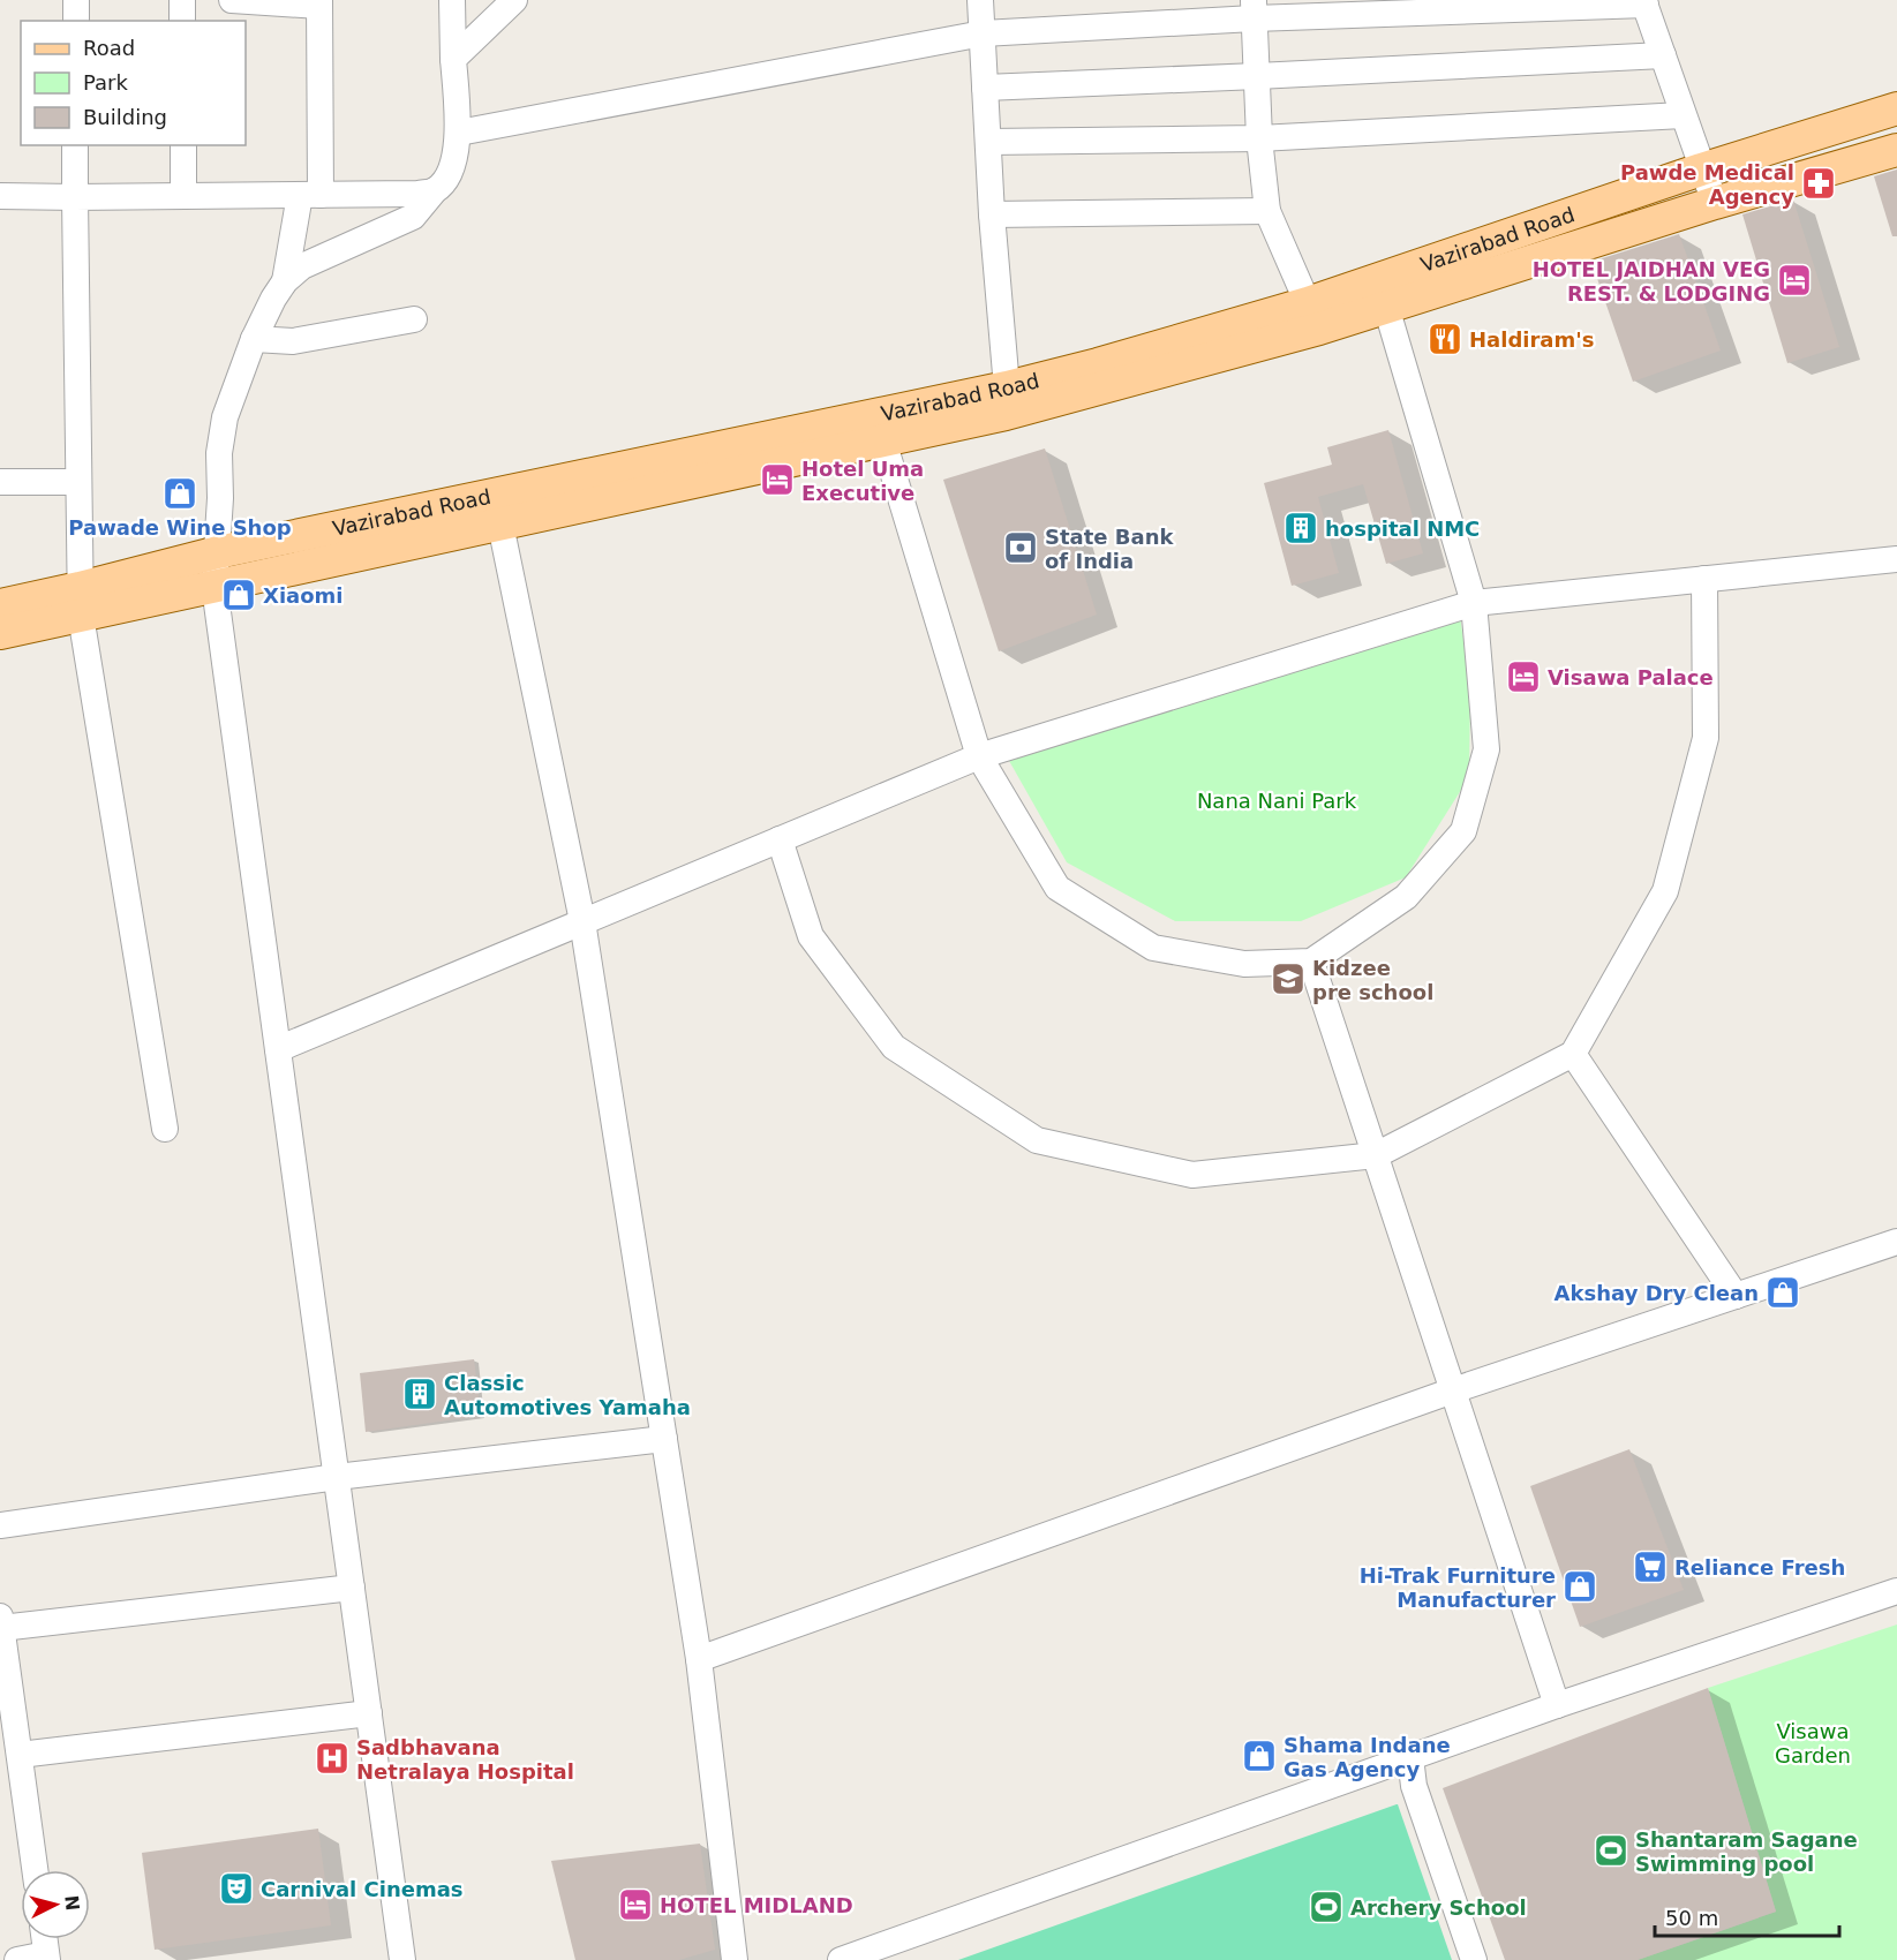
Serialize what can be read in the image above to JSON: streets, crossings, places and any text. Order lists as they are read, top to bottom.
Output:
{
  "streets": {
    "main road": ["Vazirabad Road"]
  },
  "parks": ["Nana Nani Park", "Visawa Garden"],
  "places": {
    "pharmacy": ["Pawde Medical Agency"],
    "hotel": [
      "HOTEL JAIDHAN VEG REST. & LODGING",
      "Hotel Uma Executive",
      "Visawa Palace",
      "HOTEL MIDLAND"
    ],
    "restaurant": ["Haldiram's"],
    "shop": [
      "Pawade Wine Shop",
      "Xiaomi",
      "Akshay Dry Clean",
      "Hi-Trak Furniture Manufacturer",
      "Shama Indane Gas Agency"
    ],
    "building": ["hospital NMC", "Classic Automotives Yamaha"],
    "bank": ["State Bank of India"],
    "school or university": ["Kidzee pre school"],
    "supermarket": ["Reliance Fresh"],
    "hospital": ["Sadbhavana Netralaya Hospital"],
    "sports": ["Shantaram Sagane Swimming pool", "Archery School"],
    "theatre": ["Carnival Cinemas"]
  },
  "legend": ["Road", "Park", "Building"],
  "scale_bar": "50 m",
  "north": "right"
}
